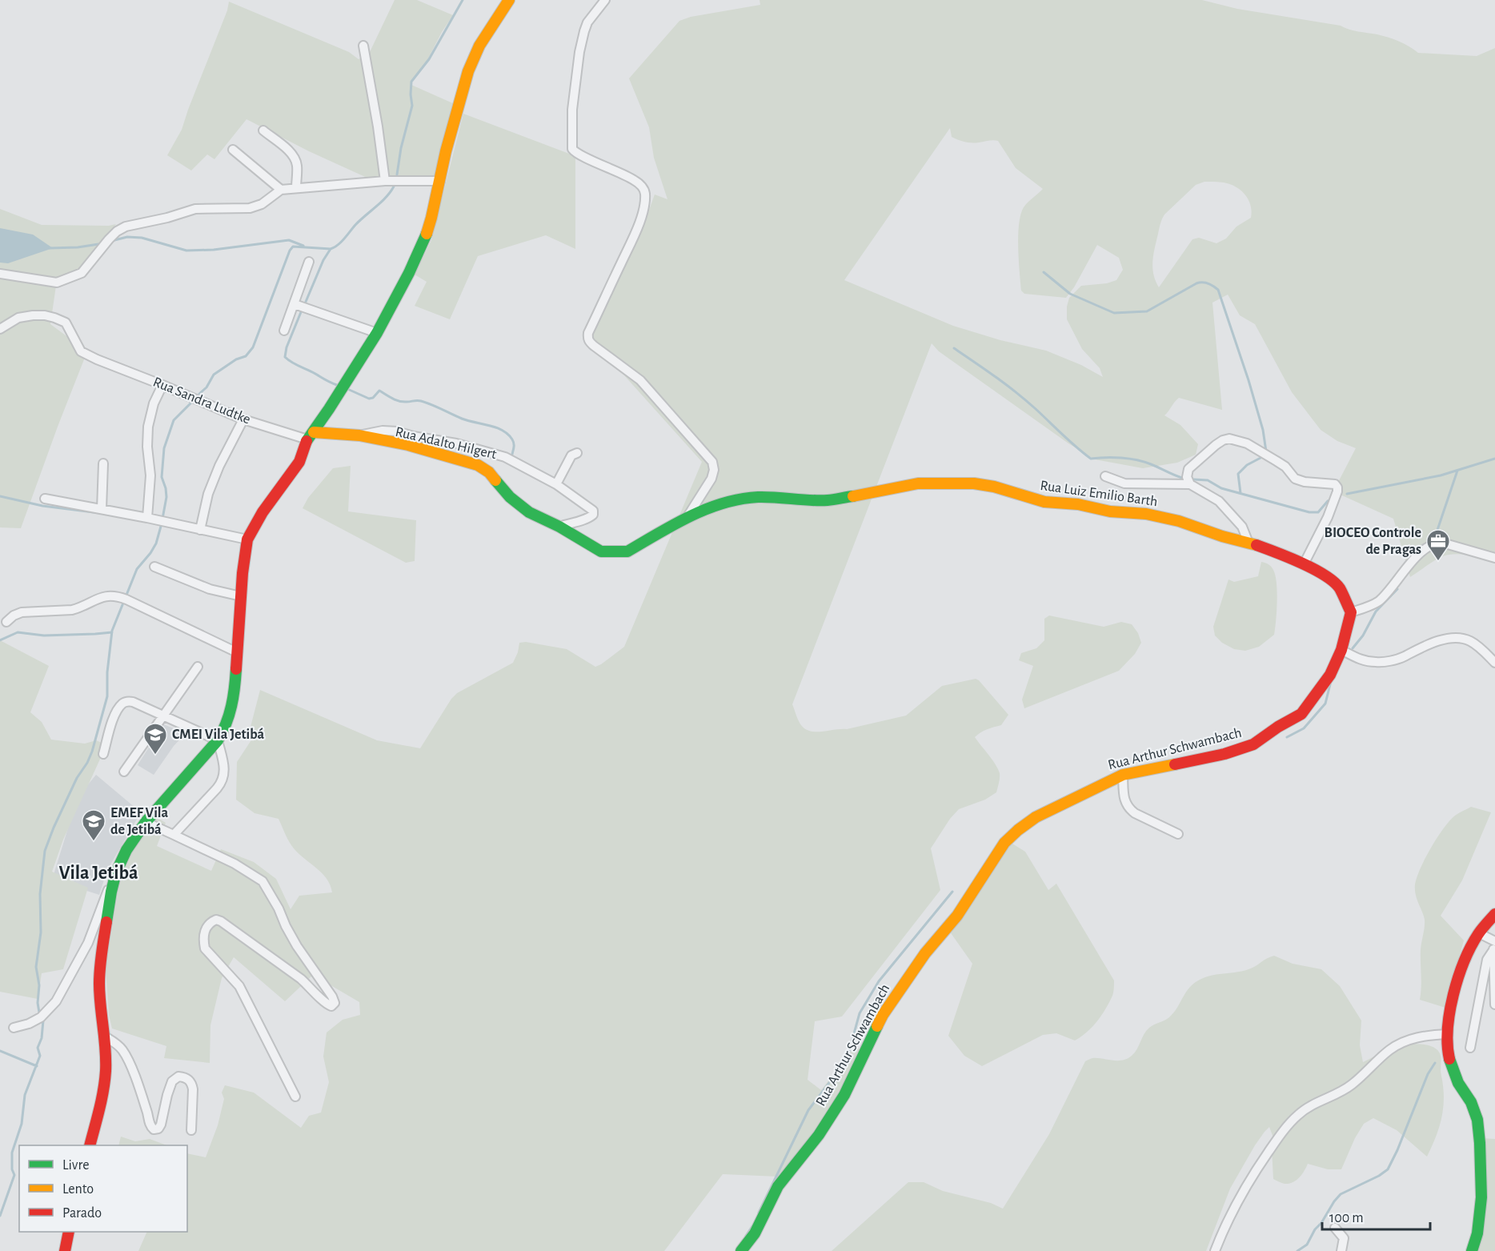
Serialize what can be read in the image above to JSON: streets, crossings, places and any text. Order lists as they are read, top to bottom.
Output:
{
  "streets": {
    "street": [
      "Rua Sandra Ludtke",
      "Rua Adalto Hilgert",
      "Rua Luiz Emilio Barth",
      "Rua Arthur Schwambach"
    ]
  },
  "crossings": [
    ["Rua Sandra Ludtke", "Rua Luiz Emilio Barth"],
    ["Rua Adalto Hilgert", "Rua Luiz Emilio Barth"]
  ],
  "districts": ["Vila Jetibá"],
  "places": {
    "office": ["BIOCEO Controle de Pragas"],
    "school or university": ["CMEI Vila Jetibá", "EMEF Vila de Jetibá"]
  },
  "legend": ["Livre", "Lento", "Parado"],
  "scale_bar": "100 m"
}
